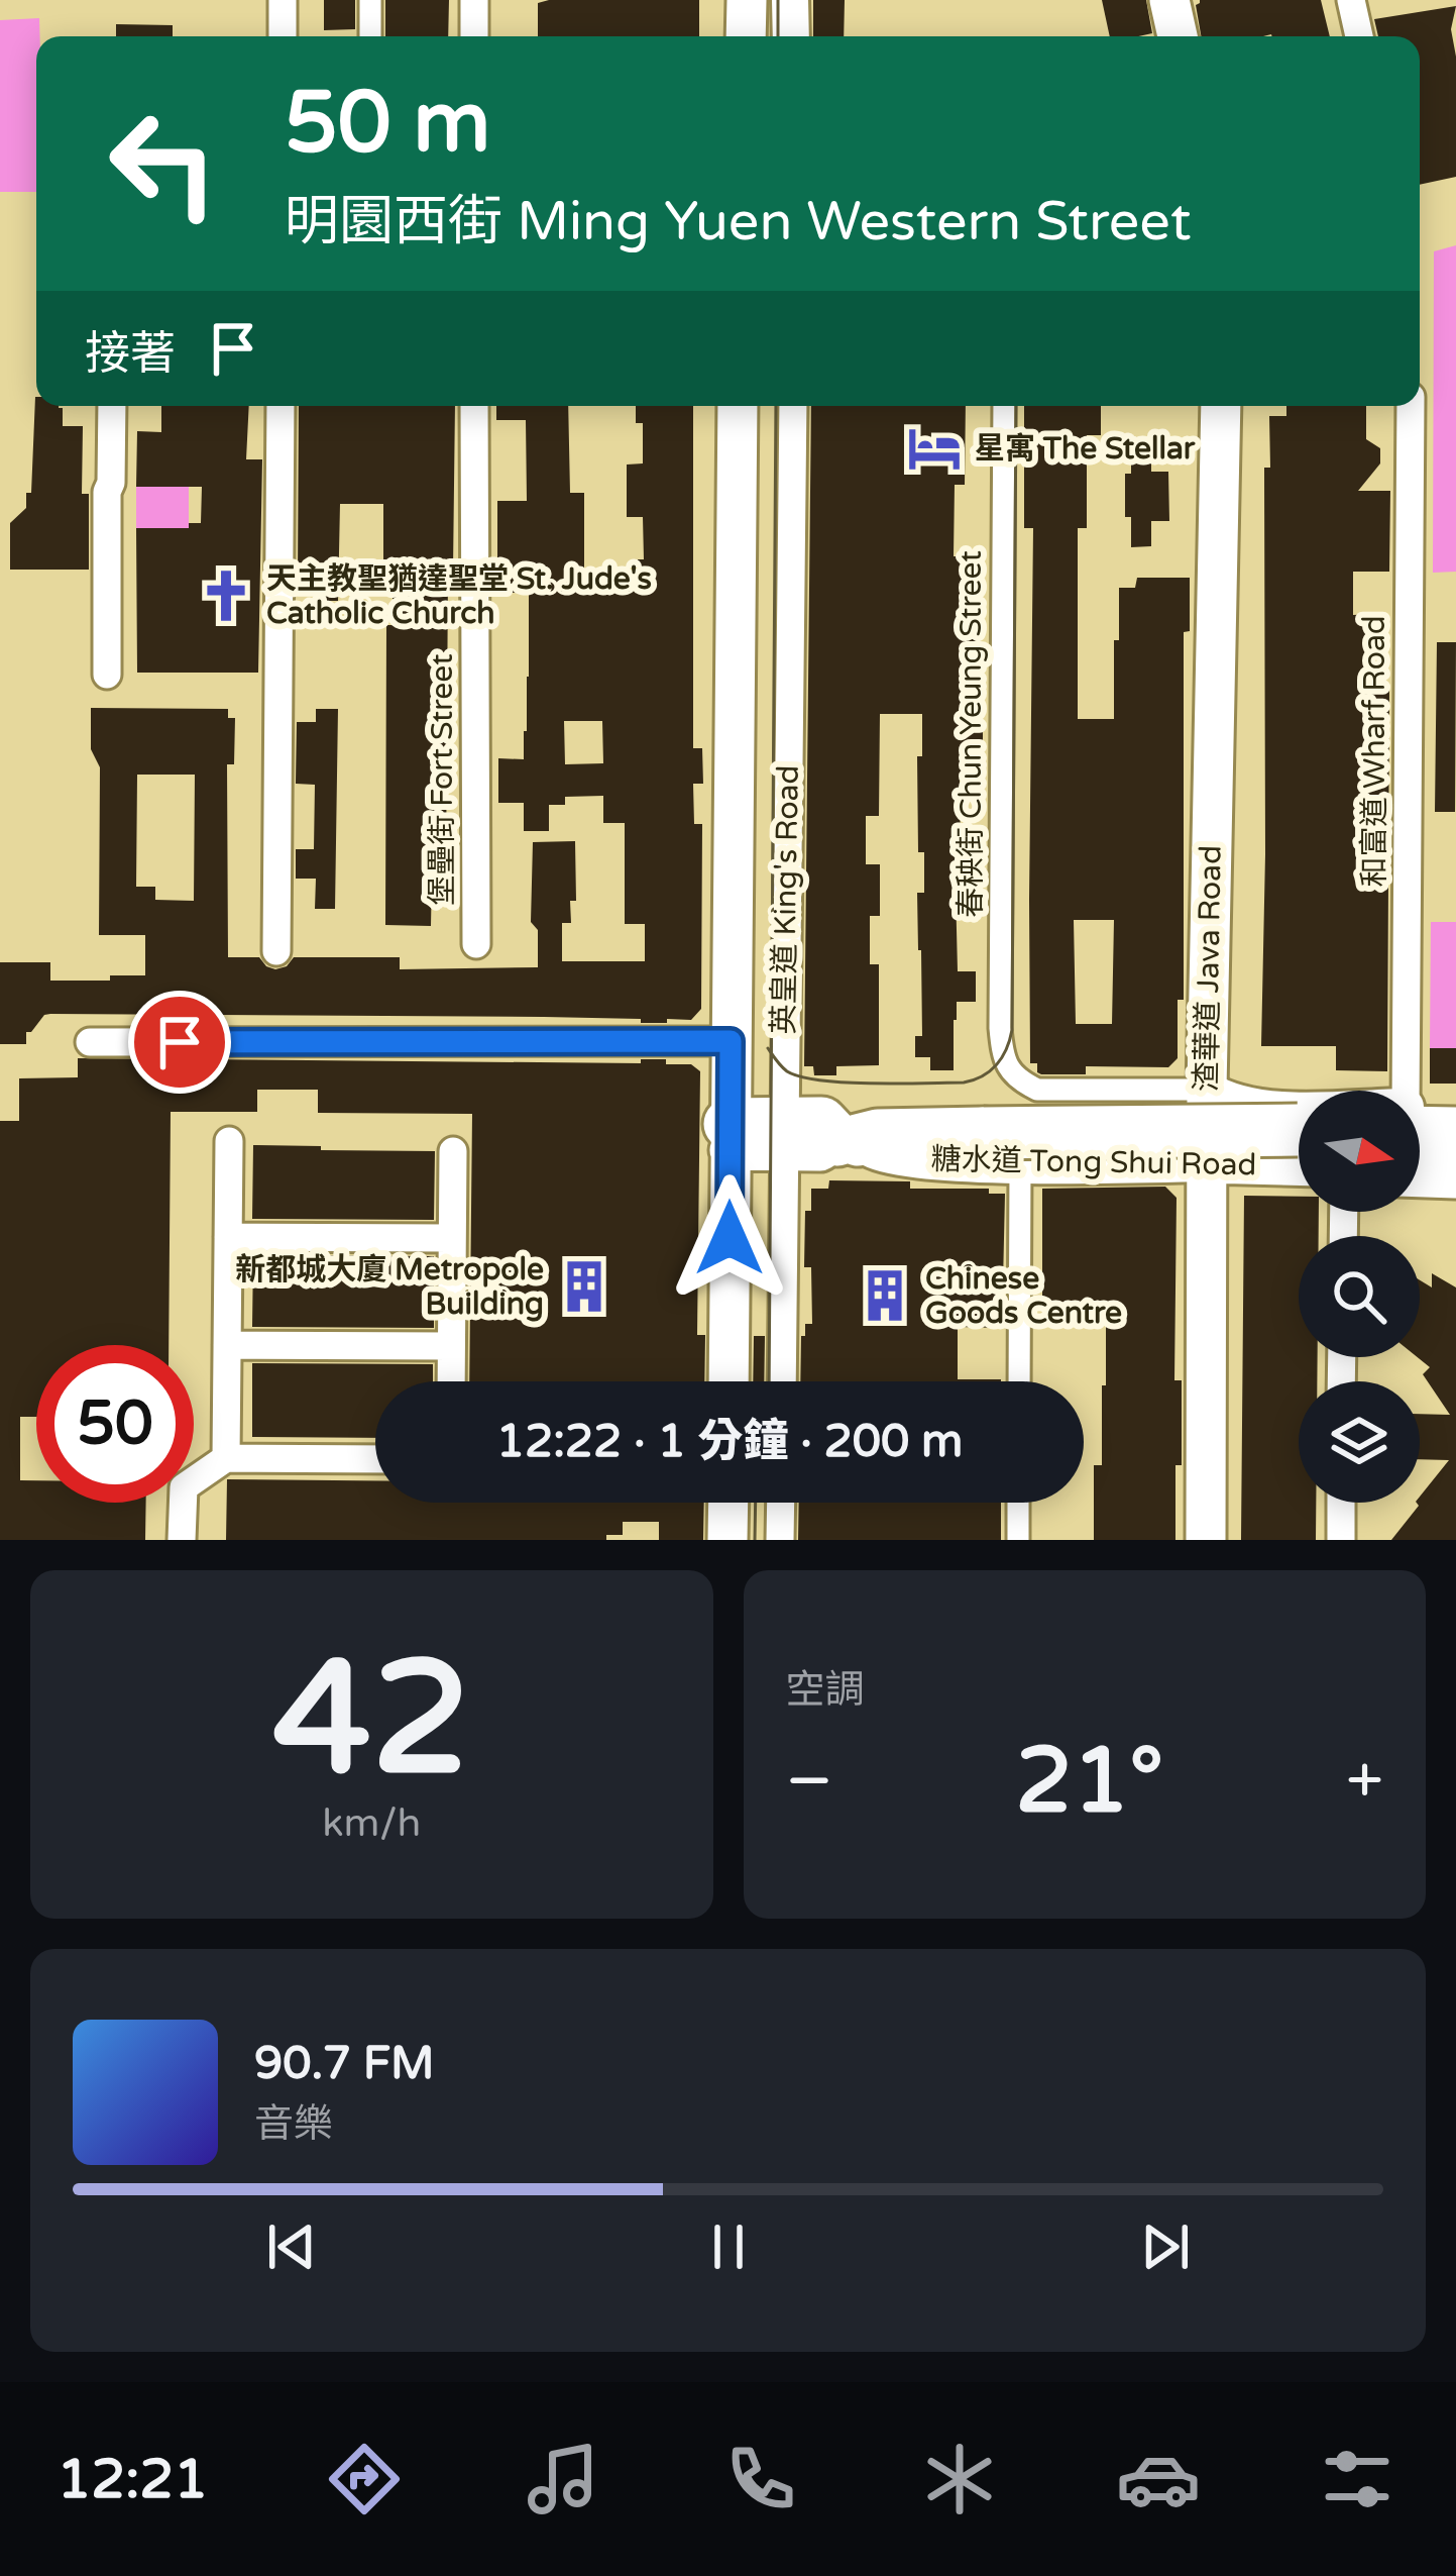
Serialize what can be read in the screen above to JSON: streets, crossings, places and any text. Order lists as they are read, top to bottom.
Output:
{
  "streets": {
    "main road": ["英皇道 King's Road", "渣華道 Java Road", "糖水道 Tong Shui Road"],
    "street": ["春秧街 Chun Yeung Street", "和富道 Wharf Road", "堡壘街 Fort Street"]
  },
  "crossings": [
    ["春秧街 Chun Yeung Street", "糖水道 Tong Shui Road"],
    ["渣華道 Java Road", "糖水道 Tong Shui Road"]
  ],
  "places": {
    "hotel": ["星寓 The Stellar"],
    "church": ["天主教聖猶達聖堂 St. Jude's Catholic Church"],
    "building": ["新都城大廈 Metropole Building", "Chinese Goods Centre"]
  },
  "north": "right",
  "page": {
    "turn": ["50 m", "明園西街 Ming Yuen Western Street"],
    "then": "接著",
    "limit": "50",
    "trip": "12:22 · 1 分鐘 · 200 m",
    "tile": [
      ["42", "km/h"],
      "空調"
    ],
    "heat": ["−", "21°", "+"],
    "song": ["90.7 FM", "音樂"],
    "tabs": "12:21"
  }
}
